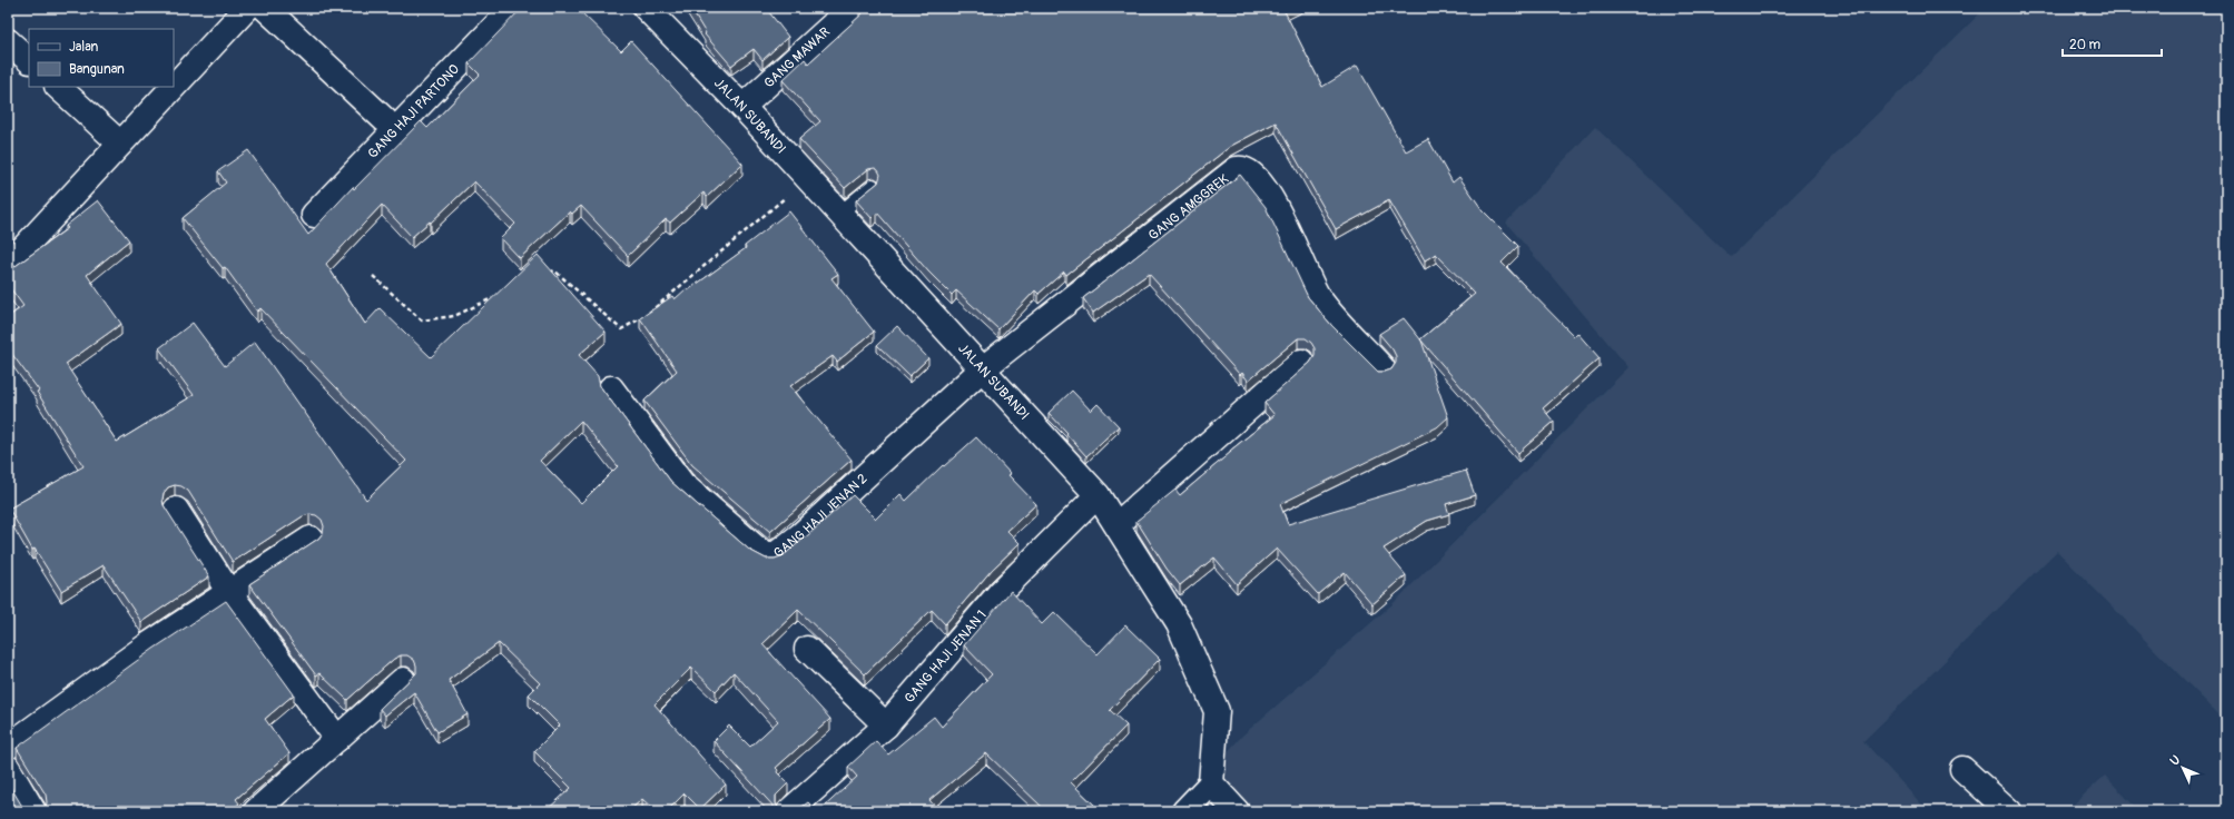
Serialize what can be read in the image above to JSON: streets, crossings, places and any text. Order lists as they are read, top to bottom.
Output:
{
  "streets": {
    "street": [
      "GANG MAWAR",
      "GANG HAJI PARTONO",
      "JALAN SUBANDI",
      "GANG AMGGREK",
      "GANG HAJI JENAN 2",
      "GANG HAJI JENAN 1"
    ]
  },
  "crossings": [
    ["GANG MAWAR", "JALAN SUBANDI"],
    ["JALAN SUBANDI", "GANG AMGGREK"],
    ["JALAN SUBANDI", "GANG HAJI JENAN 2"],
    ["JALAN SUBANDI", "GANG HAJI JENAN 1"],
    ["GANG AMGGREK", "GANG HAJI JENAN 2"]
  ],
  "legend": ["Jalan", "Bangunan"],
  "scale_bar": "20 m",
  "north": "top left"
}
